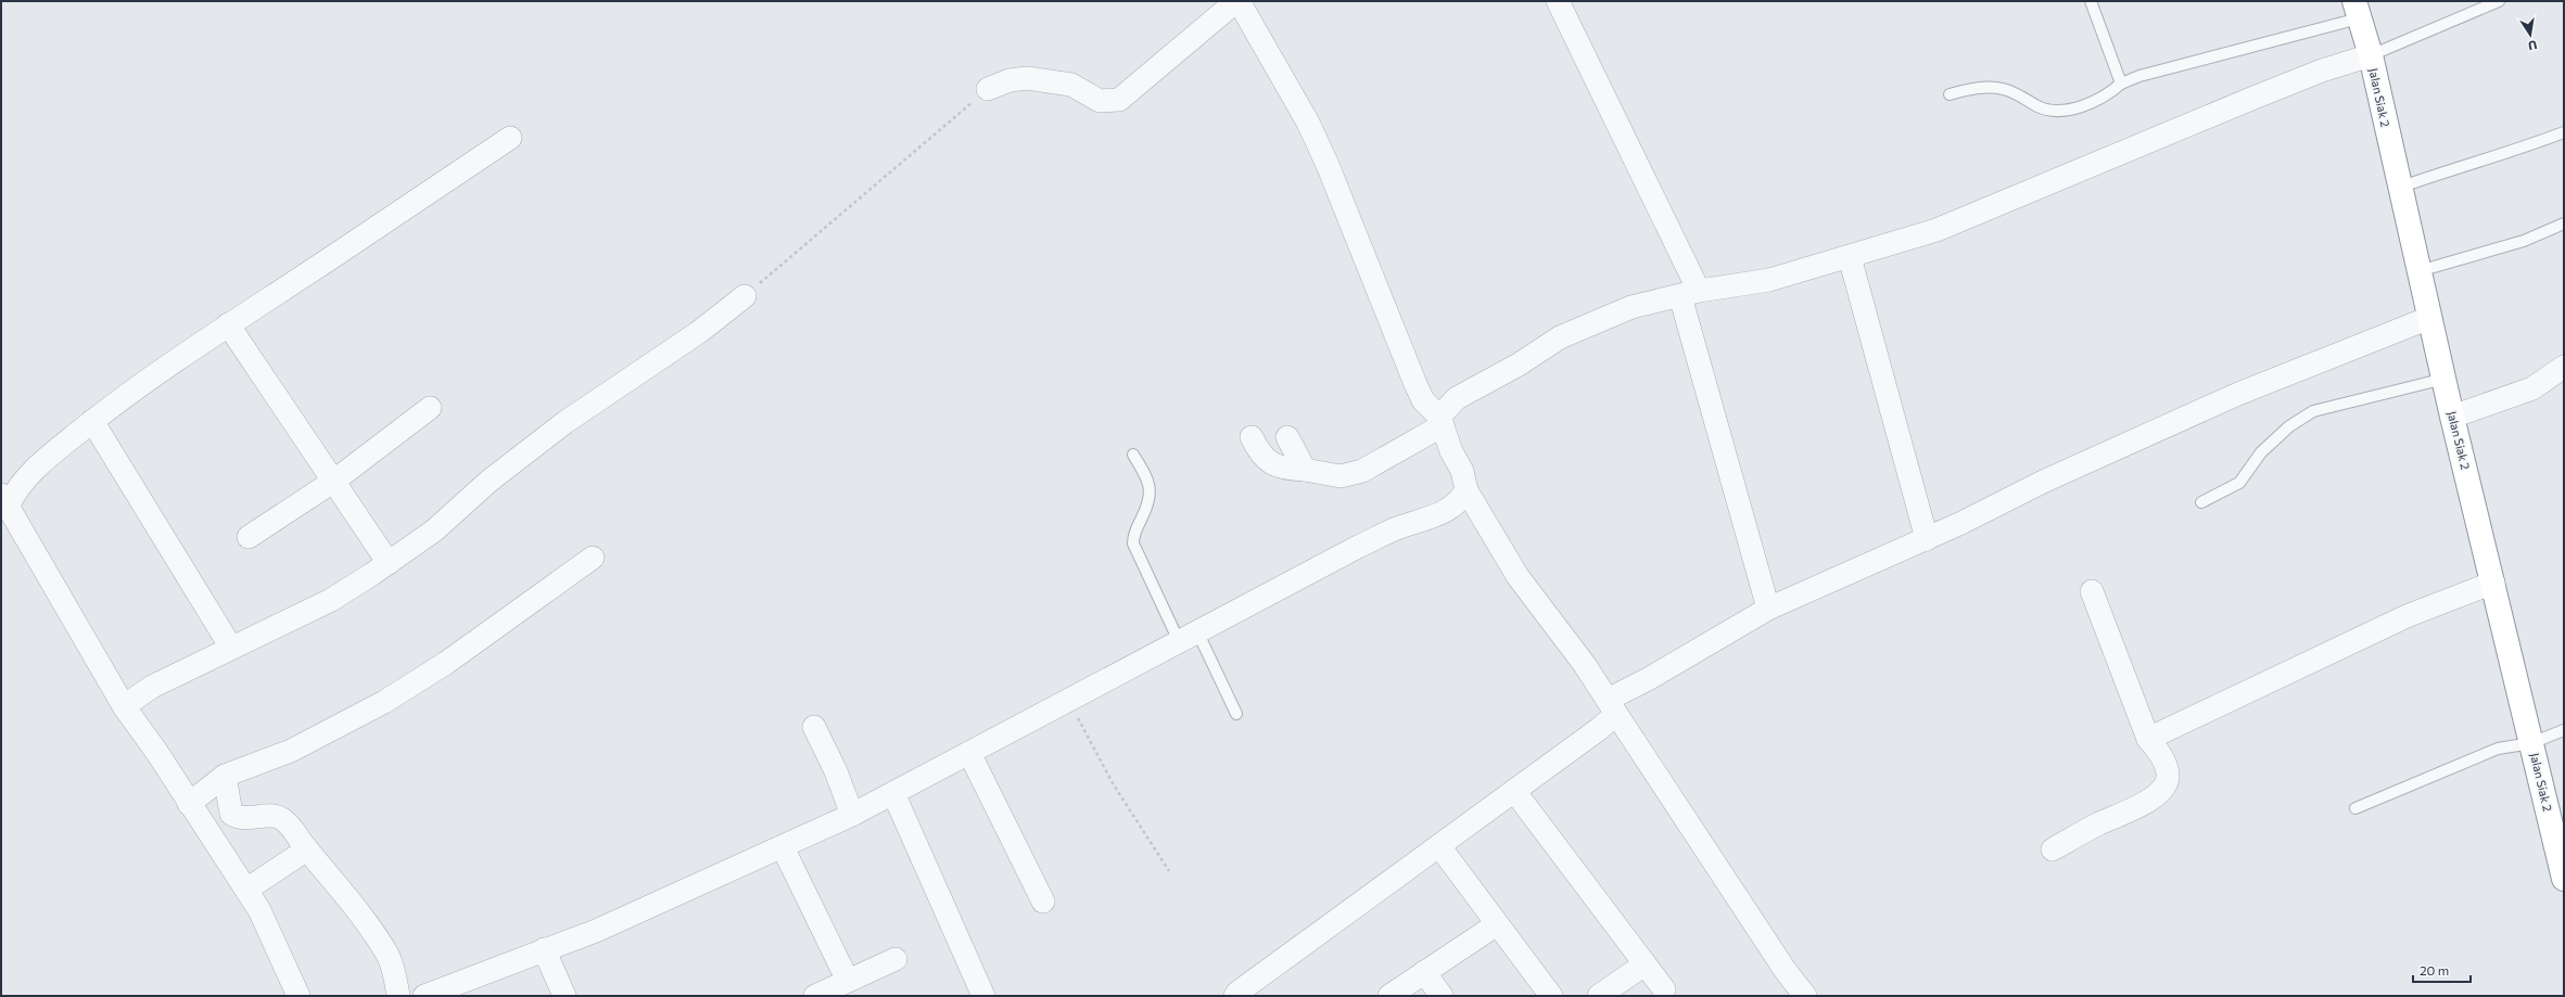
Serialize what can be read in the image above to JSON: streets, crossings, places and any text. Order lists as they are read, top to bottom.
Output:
{
  "streets": {
    "highway": ["Jalan Siak 2"]
  },
  "scale_bar": "20 m",
  "north": "bottom"
}
